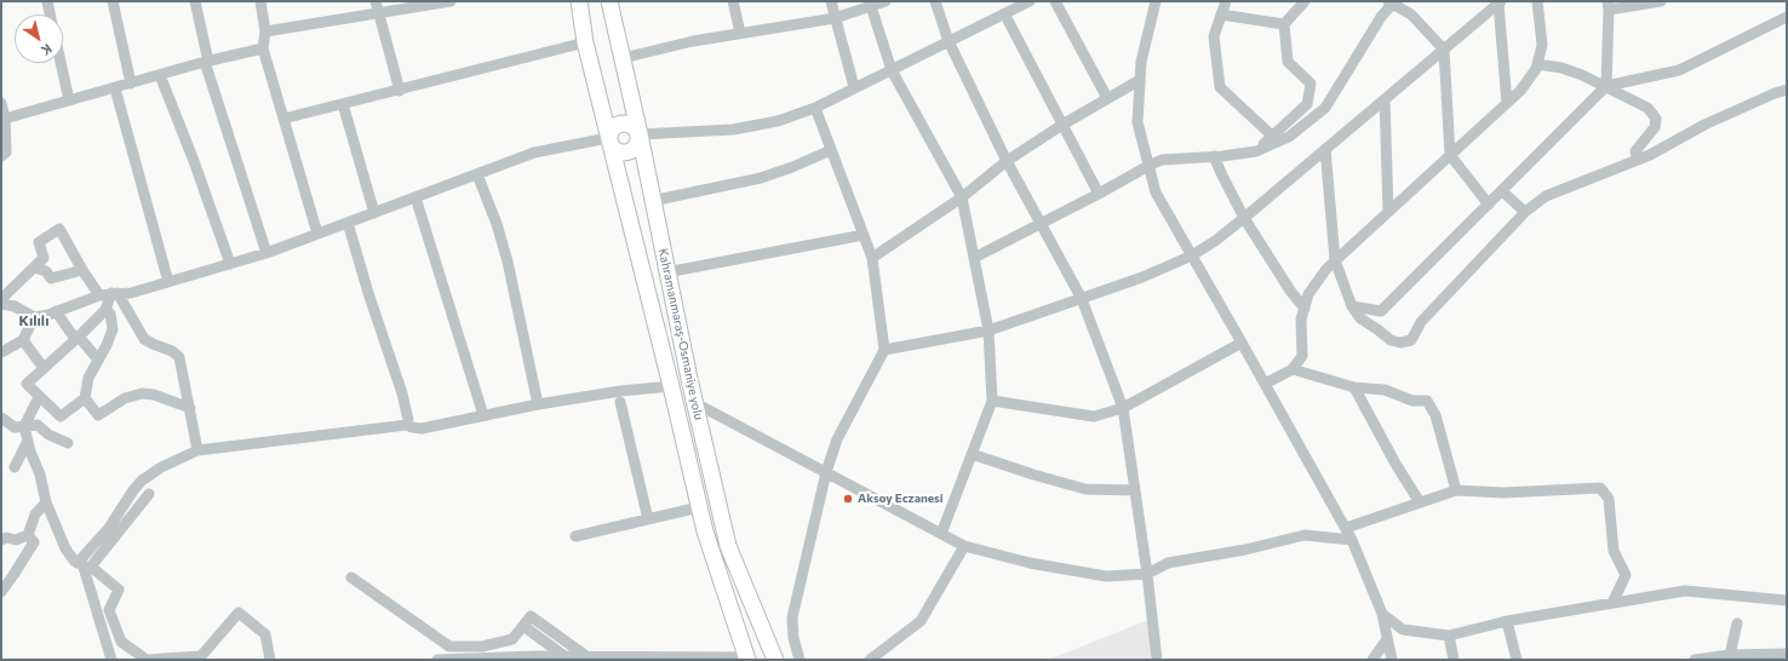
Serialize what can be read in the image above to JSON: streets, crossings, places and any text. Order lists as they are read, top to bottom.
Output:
{
  "streets": {
    "highway": ["Kahramanmaraş-Osmaniye yolu"]
  },
  "districts": ["Kılılı"],
  "places": ["Aksoy Eczanesi"],
  "north": "bottom right"
}
